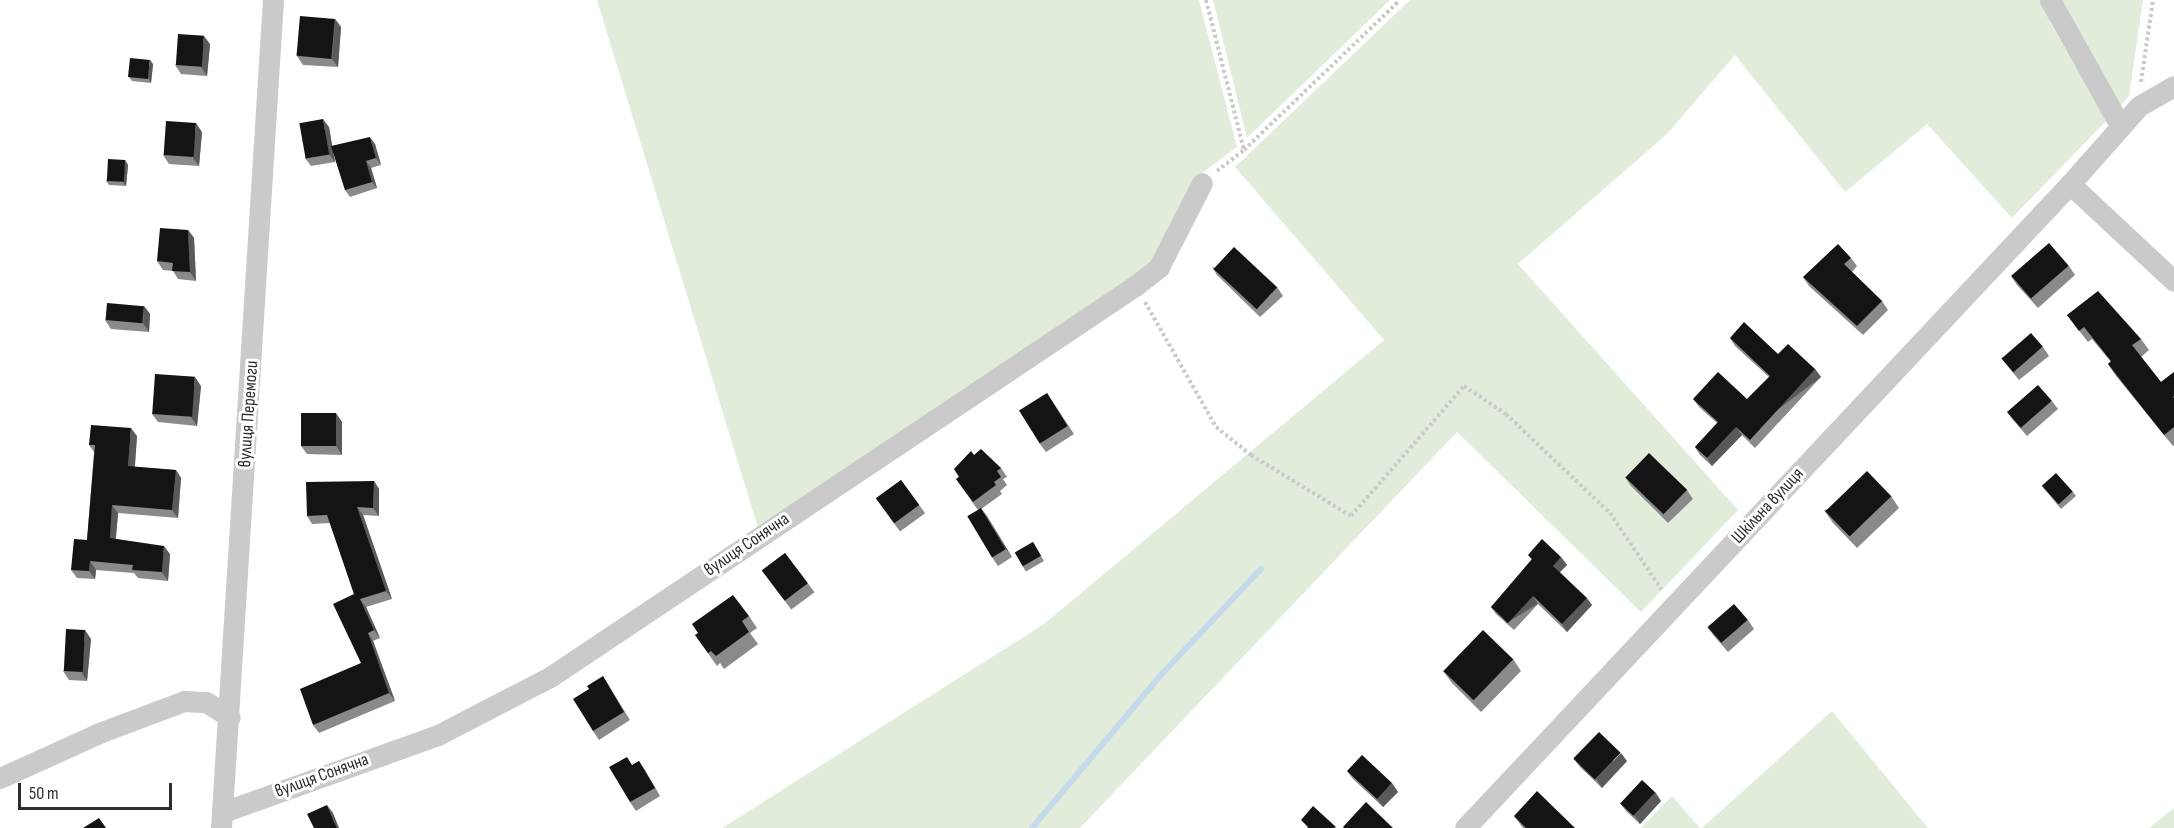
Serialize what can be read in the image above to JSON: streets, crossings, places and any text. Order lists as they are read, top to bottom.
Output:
{
  "streets": {
    "street": ["вулиця Перемоги", "Шкільна вулиця", "вулиця Сонячна"]
  },
  "crossings": [
    ["вулиця Перемоги", "вулиця Сонячна"]
  ],
  "scale_bar": "50 m"
}
